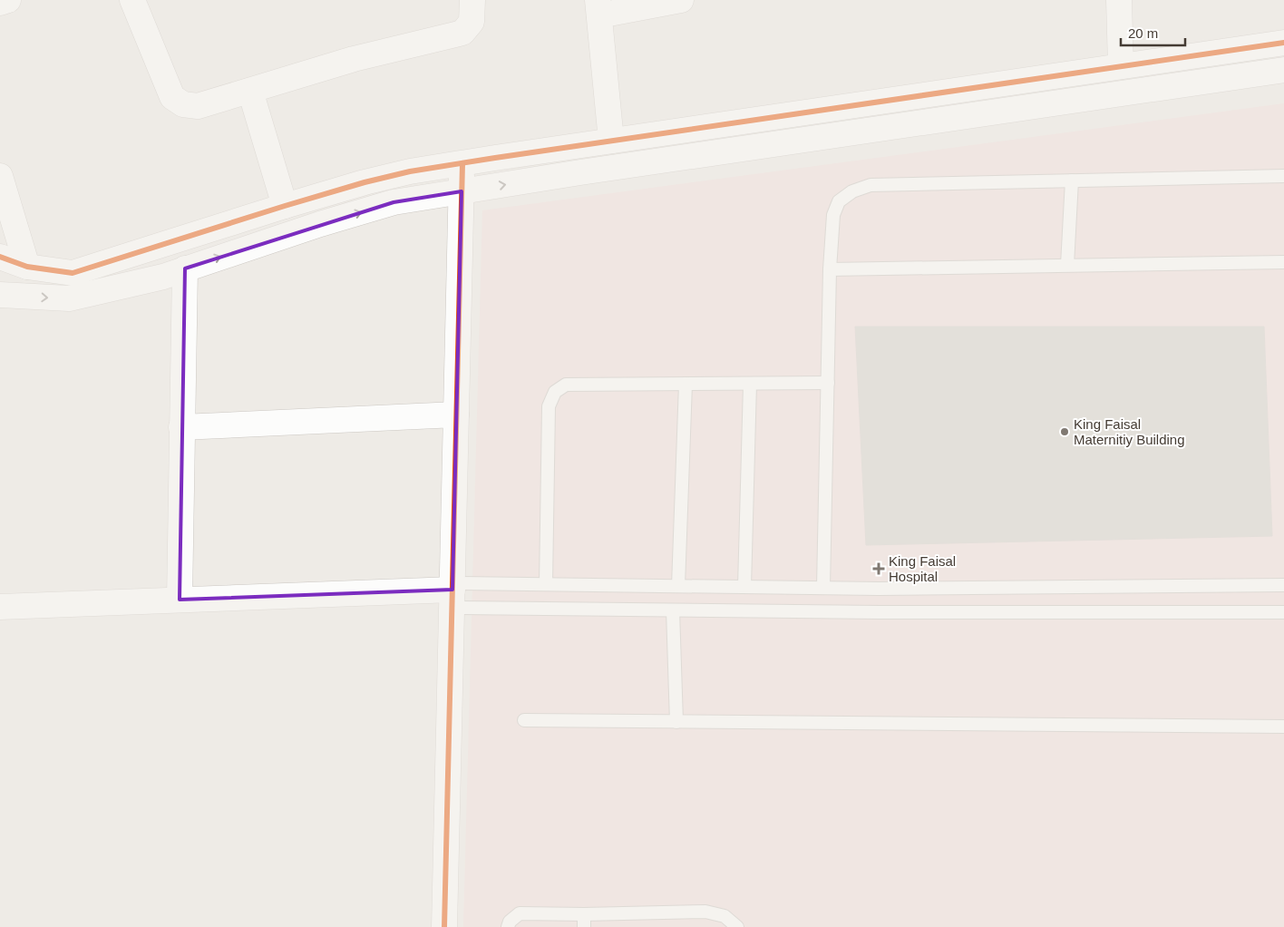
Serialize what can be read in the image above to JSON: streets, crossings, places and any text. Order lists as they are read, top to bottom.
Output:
{
  "places": {
    "other": ["King Faisal Maternitiy Building"],
    "health": ["King Faisal Hospital"]
  },
  "scale_bar": "20 m"
}
